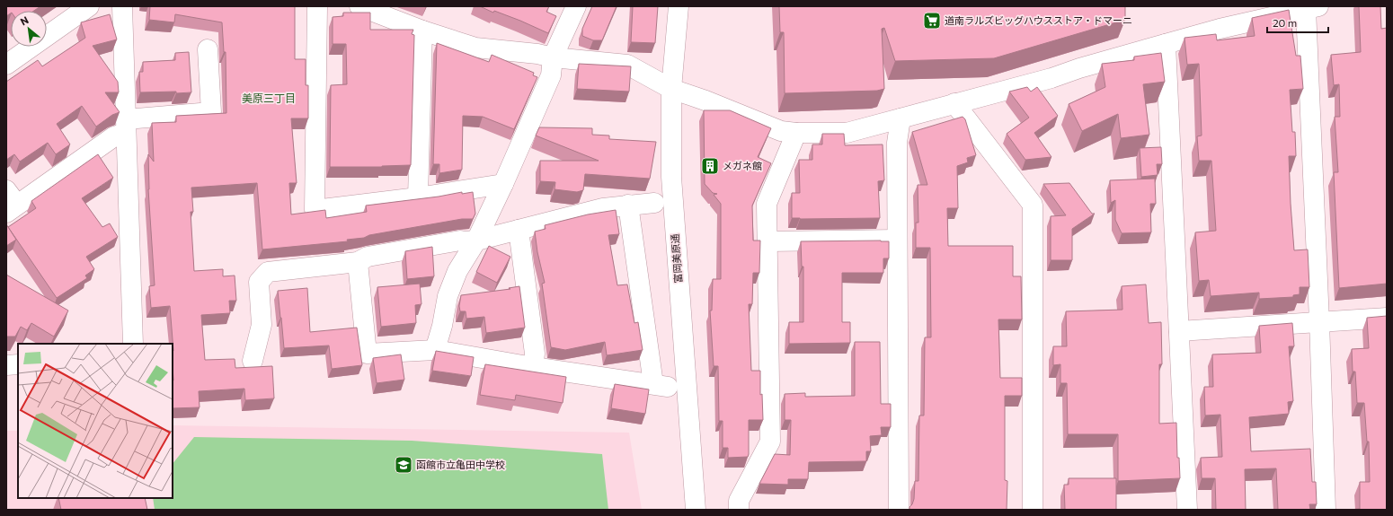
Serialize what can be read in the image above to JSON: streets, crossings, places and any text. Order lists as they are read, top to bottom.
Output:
{
  "streets": {
    "street": ["富岡美原通"]
  },
  "districts": ["美原三丁目"],
  "places": {
    "supermarket": ["道南ラルズビッグハウスストア・ドマーニ"],
    "building": ["メガネ館"],
    "school or university": ["函館市立亀田中学校"]
  },
  "scale_bar": "20 m",
  "north": "top left"
}
